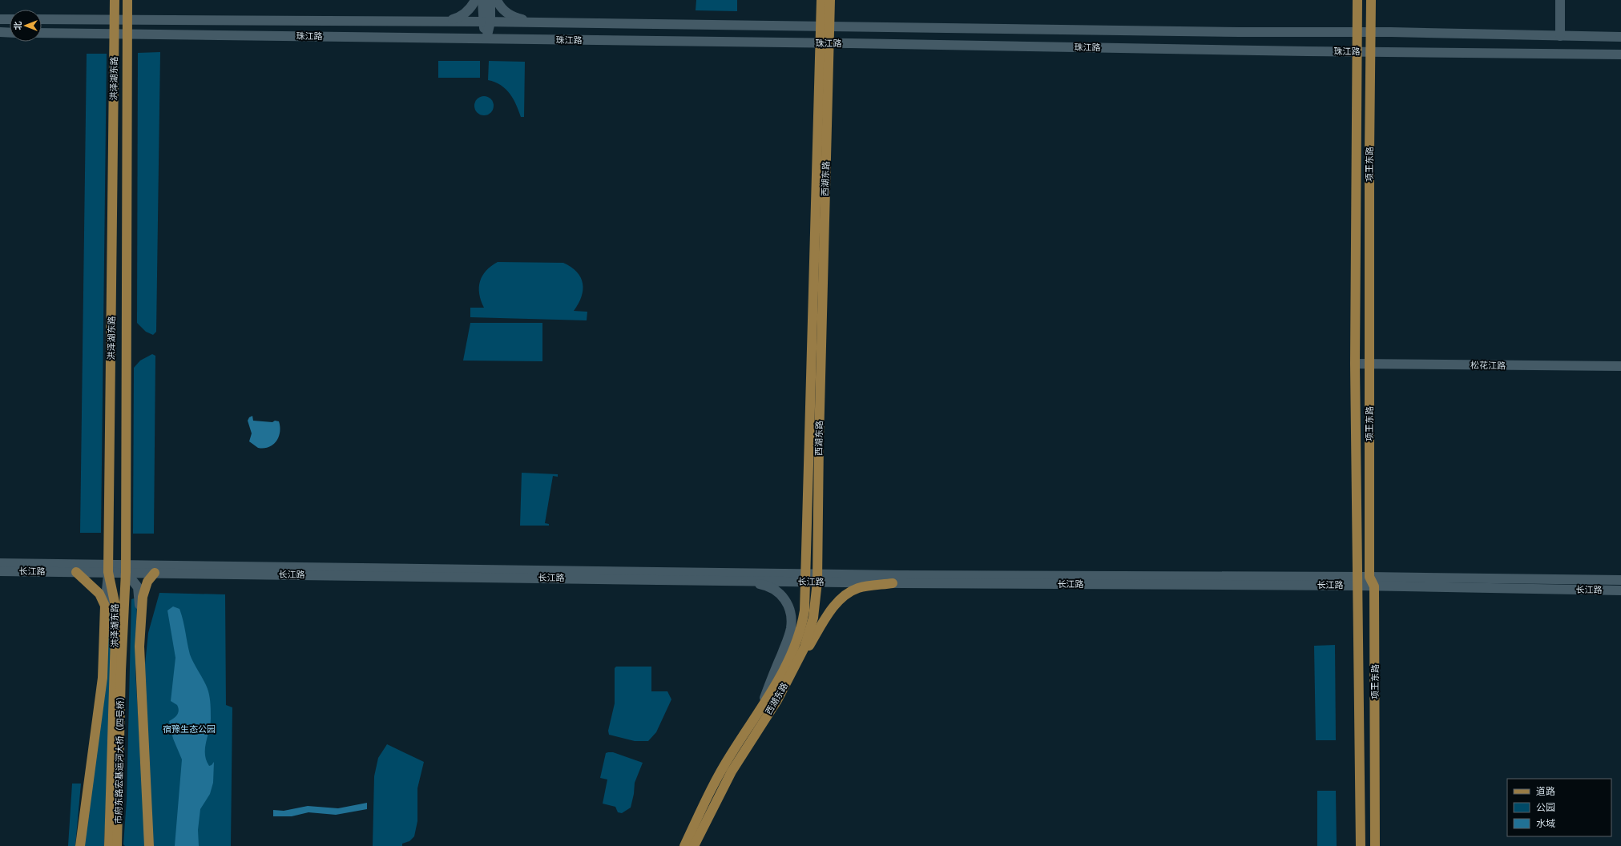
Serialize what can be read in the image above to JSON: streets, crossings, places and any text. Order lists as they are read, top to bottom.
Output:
{
  "streets": {
    "main road": [
      "洪泽湖东路",
      "项王东路",
      "西湖东路",
      "市府东路宏基运河大桥（四号桥）"
    ],
    "street": ["珠江路", "松花江路", "长江路"]
  },
  "crossings": [
    ["珠江路", "洪泽湖东路"],
    ["珠江路", "项王东路"],
    ["珠江路", "西湖东路"],
    ["洪泽湖东路", "长江路"],
    ["洪泽湖东路", "市府东路宏基运河大桥（四号桥）"],
    ["项王东路", "松花江路"],
    ["项王东路", "长江路"],
    ["西湖东路", "长江路"]
  ],
  "parks": ["宿豫生态公园"],
  "legend": ["道路", "公园", "水域"],
  "north": "left"
}
